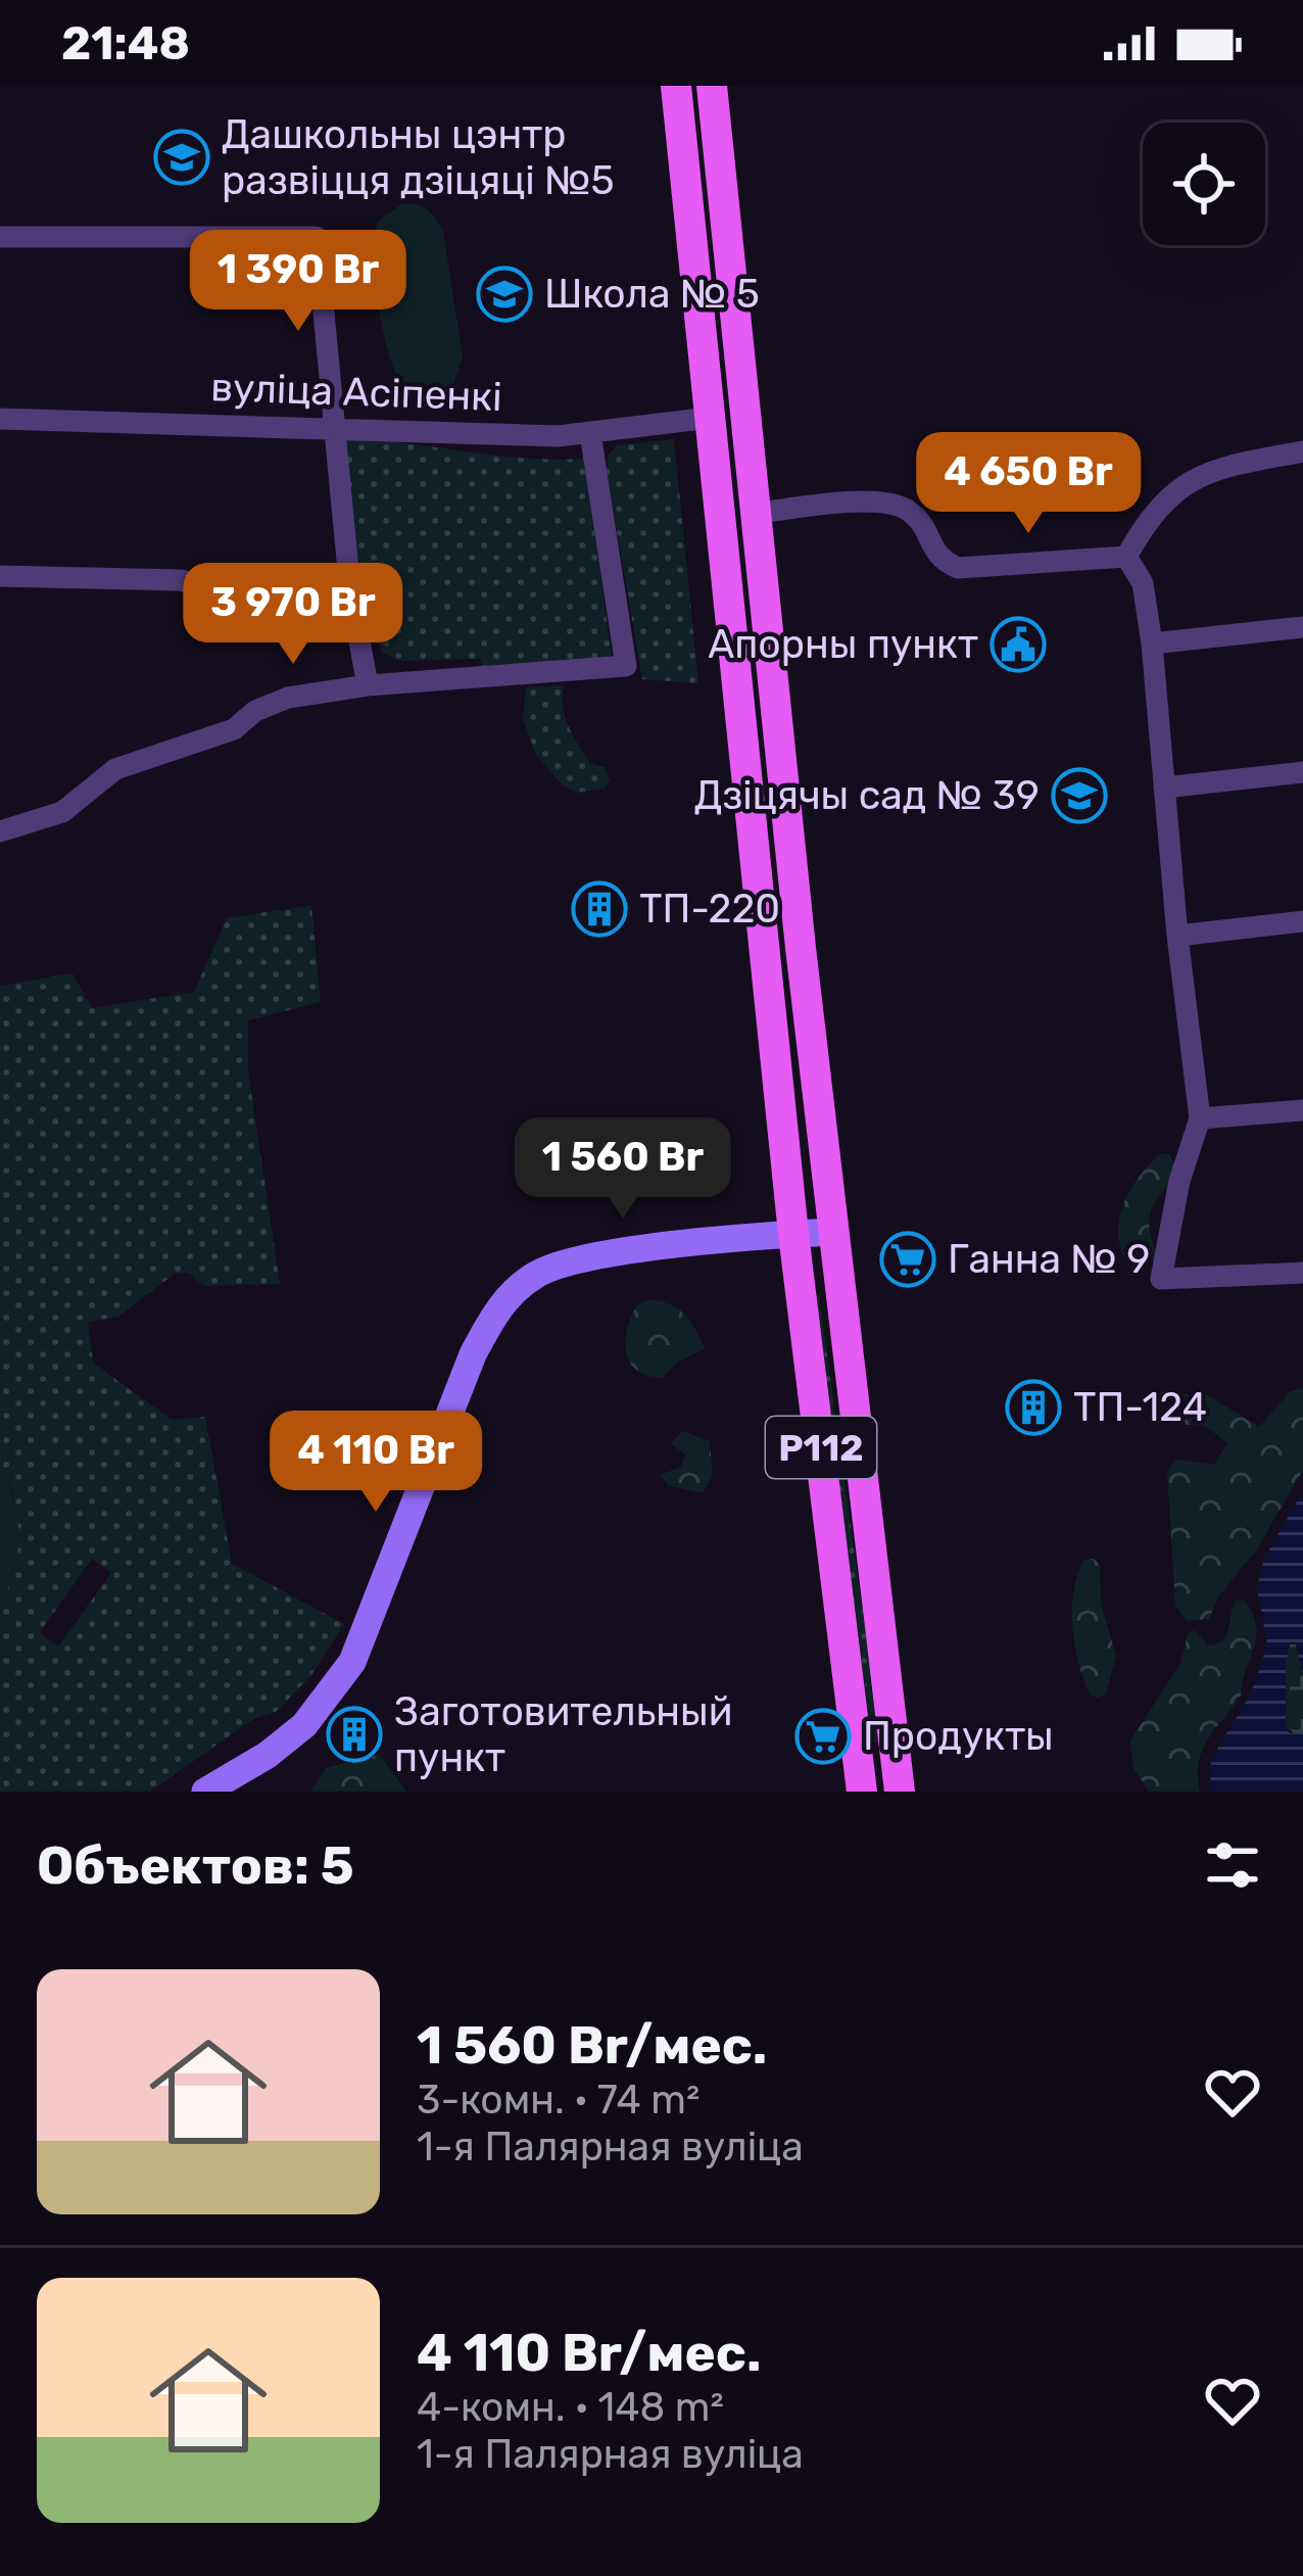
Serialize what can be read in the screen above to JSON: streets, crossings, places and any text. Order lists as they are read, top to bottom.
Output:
{
  "streets": {
    "main road": ["Р112"],
    "street": ["вуліца Асіпенкі"]
  },
  "crossings": [
    ["вуліца Асіпенкі", "Р112"]
  ],
  "places": {
    "school or university": ["Дашкольны цэнтр развіцця дзіцяці №5", "Школа № 5", "Дзіцячы сад № 39"],
    "public building": ["Апорны пункт"],
    "building": ["ТП-220", "ТП-124", "Заготовительный пункт"],
    "supermarket": ["Ганна № 9", "Продукты"]
  },
  "page": {
    "status": "21:48",
    "price": [
      "1 390 Br",
      "4 650 Br",
      "3 970 Br",
      "1 560 Br",
      "4 110 Br"
    ],
    "heading": "Объектов: 5",
    "list": [
      {
        "name": "1 560 Br/мес.",
        "note": "3-комн. · 74 m² · 1-я Палярная вуліца"
      },
      {
        "name": "4 110 Br/мес.",
        "note": "4-комн. · 148 m² · 1-я Палярная вуліца"
      }
    ]
  }
}
